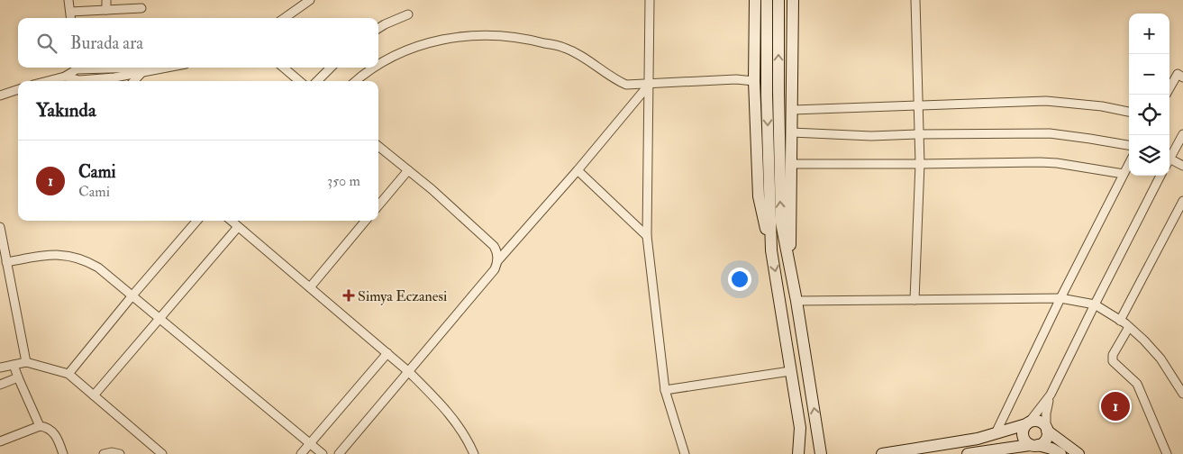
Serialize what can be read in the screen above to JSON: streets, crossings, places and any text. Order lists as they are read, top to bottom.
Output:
{
  "places": {
    "health": ["Simya Eczanesi"]
  },
  "page": {
    "map_buttons": ["+", "−"],
    "search": "Burada ara",
    "heading": "Yakında",
    "list": [
      {
        "mark": "1",
        "name": "Cami",
        "note": "Cami",
        "value": "350 m"
      }
    ],
    "pins": "1"
  }
}
